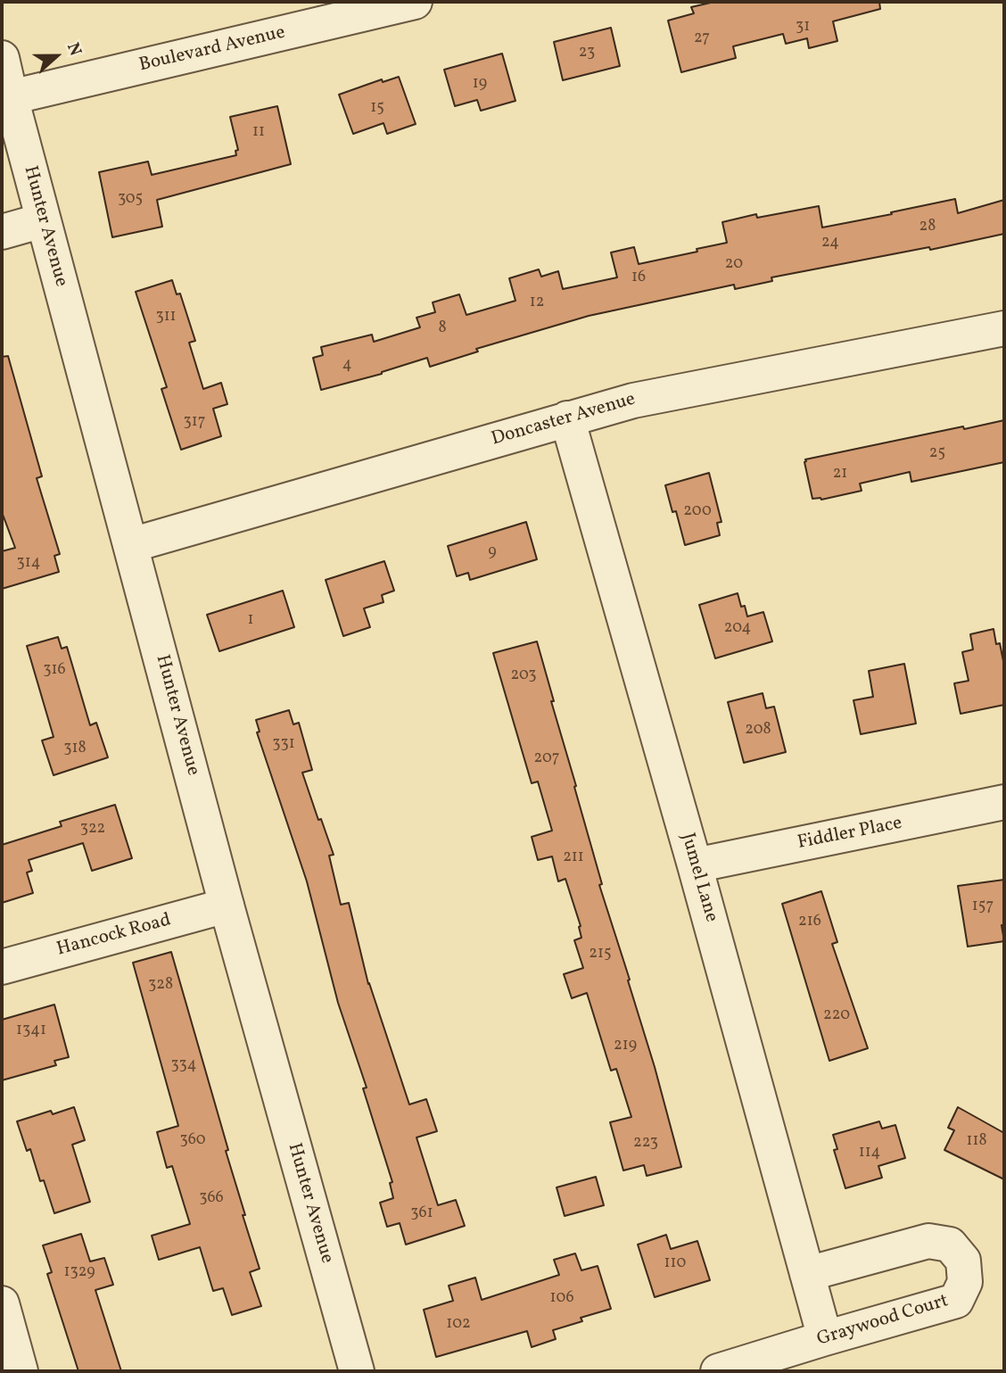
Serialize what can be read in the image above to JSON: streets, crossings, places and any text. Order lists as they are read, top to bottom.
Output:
{
  "streets": {
    "street": [
      "Boulevard Avenue",
      "Hunter Avenue",
      "Doncaster Avenue",
      "Fiddler Place",
      "Jumel Lane",
      "Hancock Road",
      "Graywood Court"
    ]
  },
  "crossings": [
    ["Boulevard Avenue", "Hunter Avenue"],
    ["Hunter Avenue", "Doncaster Avenue"],
    ["Hunter Avenue", "Hancock Road"],
    ["Doncaster Avenue", "Jumel Lane"],
    ["Fiddler Place", "Jumel Lane"],
    ["Jumel Lane", "Graywood Court"]
  ],
  "house_numbers": [
    "31",
    "27",
    "23",
    "19",
    "15",
    "11",
    "305",
    "28",
    "24",
    "20",
    "16",
    "12",
    "311",
    "8",
    "4",
    "317",
    "25",
    "21",
    "200",
    "9",
    "314",
    "1",
    "204",
    "316",
    "203",
    "208",
    "331",
    "318",
    "207",
    "322",
    "211",
    "157",
    "216",
    "215",
    "328",
    "220",
    "1341",
    "219",
    "334",
    "360",
    "118",
    "223",
    "114",
    "366",
    "361",
    "110",
    "1329",
    "106",
    "102"
  ],
  "north": "right"
}
